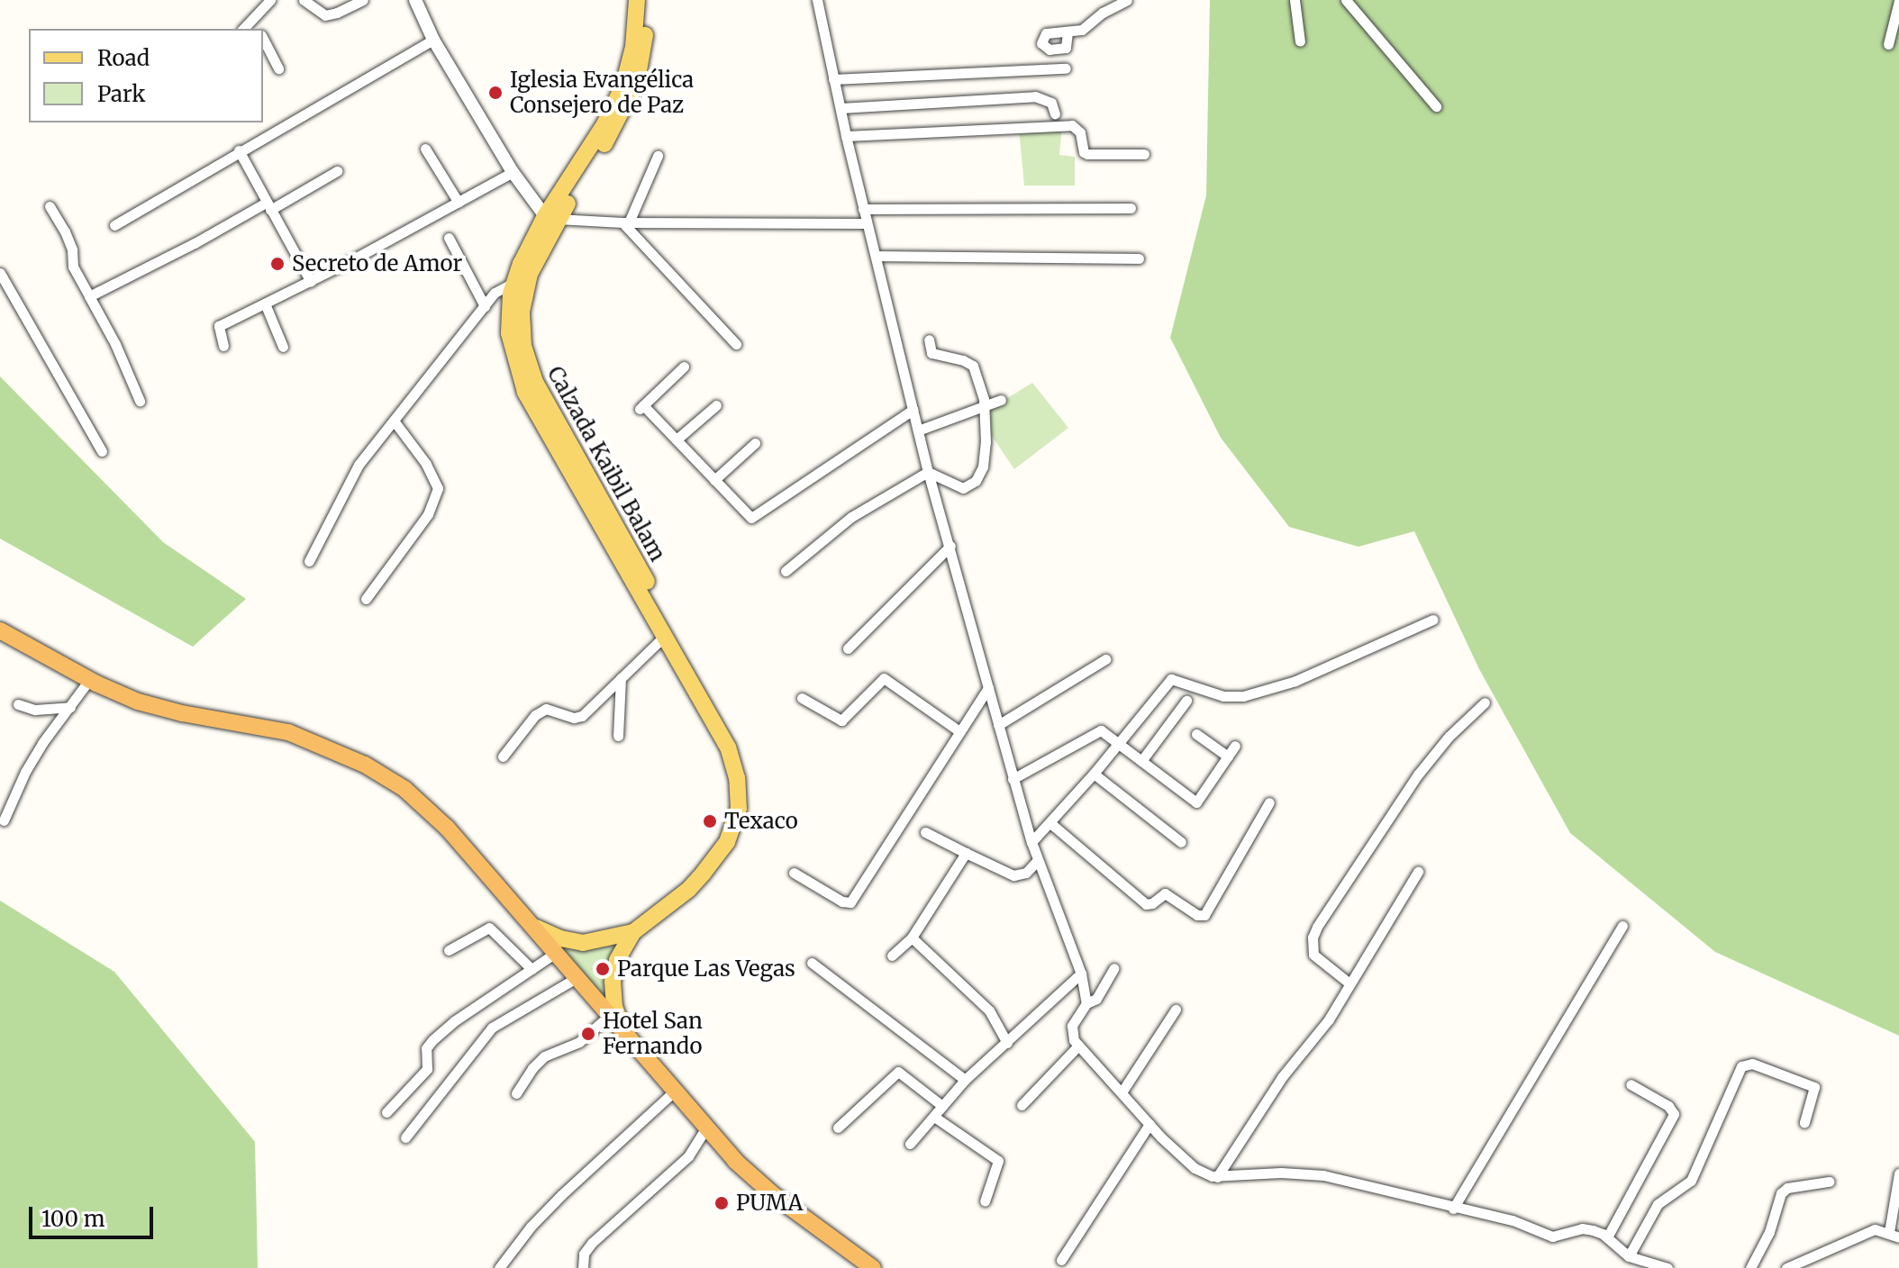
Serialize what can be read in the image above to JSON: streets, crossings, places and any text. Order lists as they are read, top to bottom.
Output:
{
  "streets": {
    "main road": ["Calzada Kaibil Balam"]
  },
  "places": [
    "Iglesia Evangélica Consejero de Paz",
    "Secreto de Amor",
    "Texaco",
    "Parque Las Vegas",
    "Hotel San Fernando",
    "PUMA"
  ],
  "legend": ["Road", "Park"],
  "scale_bar": "100 m"
}
